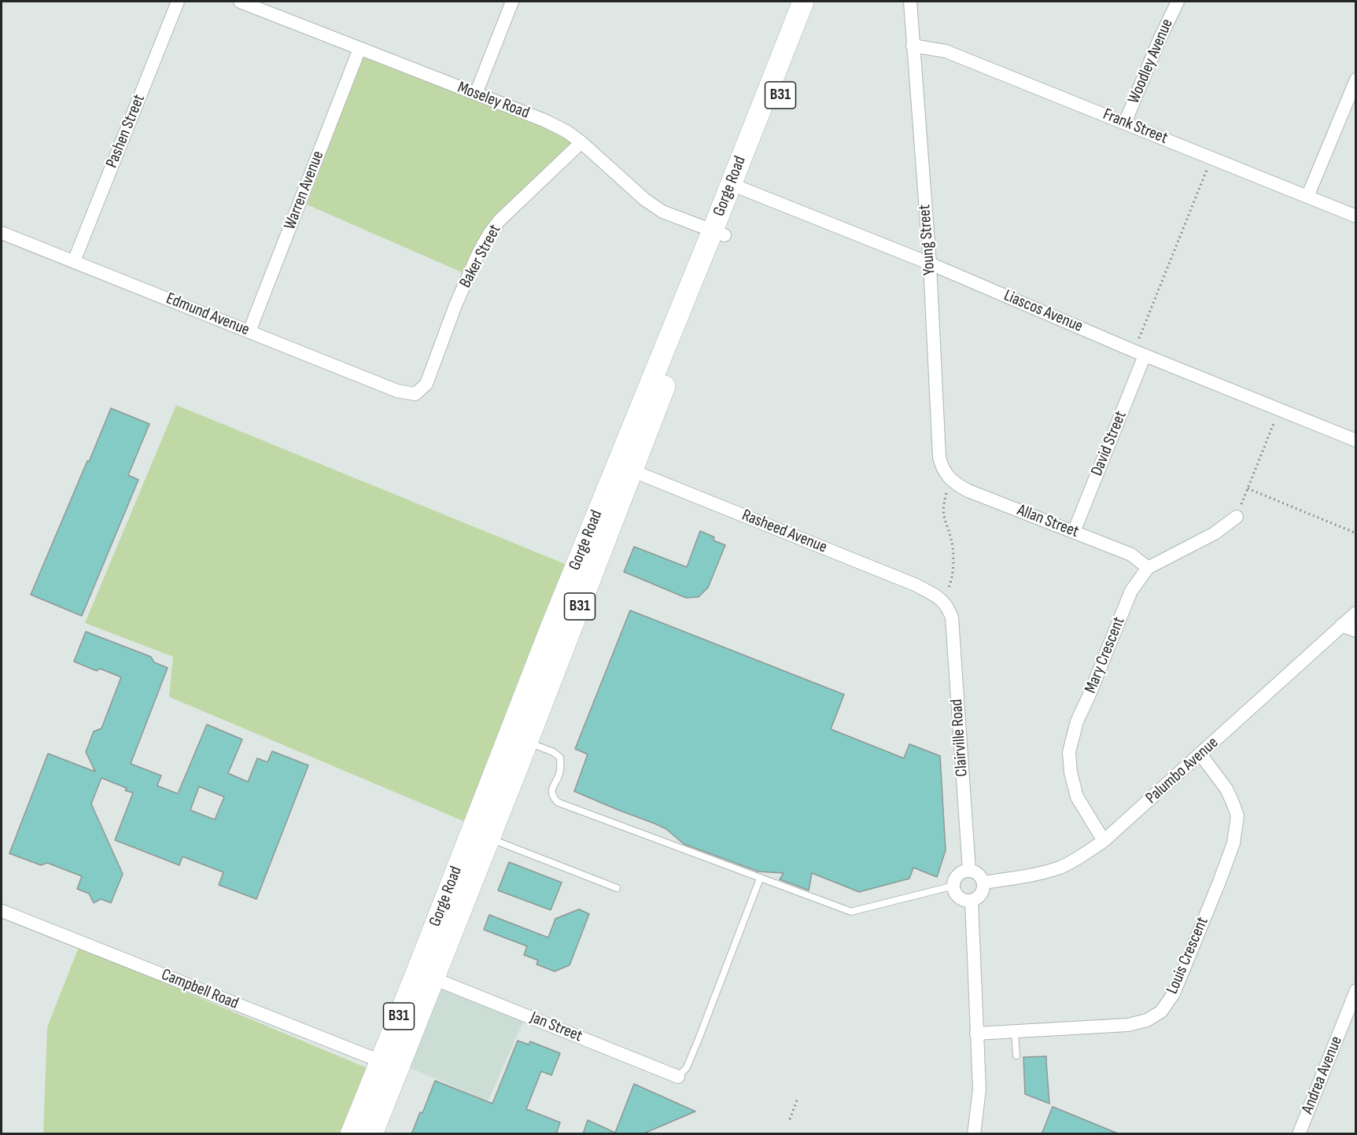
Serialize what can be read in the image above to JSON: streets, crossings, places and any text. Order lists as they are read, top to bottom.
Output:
{
  "streets": {
    "main road": ["B31", "Gorge Road"],
    "street": [
      "Woodley Avenue",
      "Moseley Road",
      "Frank Street",
      "Pashen Street",
      "Warren Avenue",
      "Young Street",
      "Baker Street",
      "Liascos Avenue",
      "Edmund Avenue",
      "David Street",
      "Allan Street",
      "Rasheed Avenue",
      "Mary Crescent",
      "Clairville Road",
      "Palumbo Avenue",
      "Louis Crescent",
      "Campbell Road",
      "Jan Street",
      "Andrea Avenue"
    ]
  },
  "crossings": [
    ["Woodley Avenue", "Frank Street"],
    ["Moseley Road", "Gorge Road"],
    ["Moseley Road", "Warren Avenue"],
    ["Moseley Road", "Baker Street"],
    ["Frank Street", "Young Street"],
    ["Pashen Street", "Edmund Avenue"],
    ["Gorge Road", "Liascos Avenue"],
    ["Gorge Road", "Rasheed Avenue"],
    ["Gorge Road", "Campbell Road"],
    ["Gorge Road", "Jan Street"],
    ["Warren Avenue", "Edmund Avenue"],
    ["Young Street", "Liascos Avenue"],
    ["Young Street", "Allan Street"],
    ["Baker Street", "Edmund Avenue"],
    ["Liascos Avenue", "David Street"],
    ["David Street", "Allan Street"],
    ["Allan Street", "Mary Crescent"],
    ["Rasheed Avenue", "Clairville Road"],
    ["Mary Crescent", "Palumbo Avenue"],
    ["Clairville Road", "Palumbo Avenue"],
    ["Palumbo Avenue", "Louis Crescent"]
  ]
}
